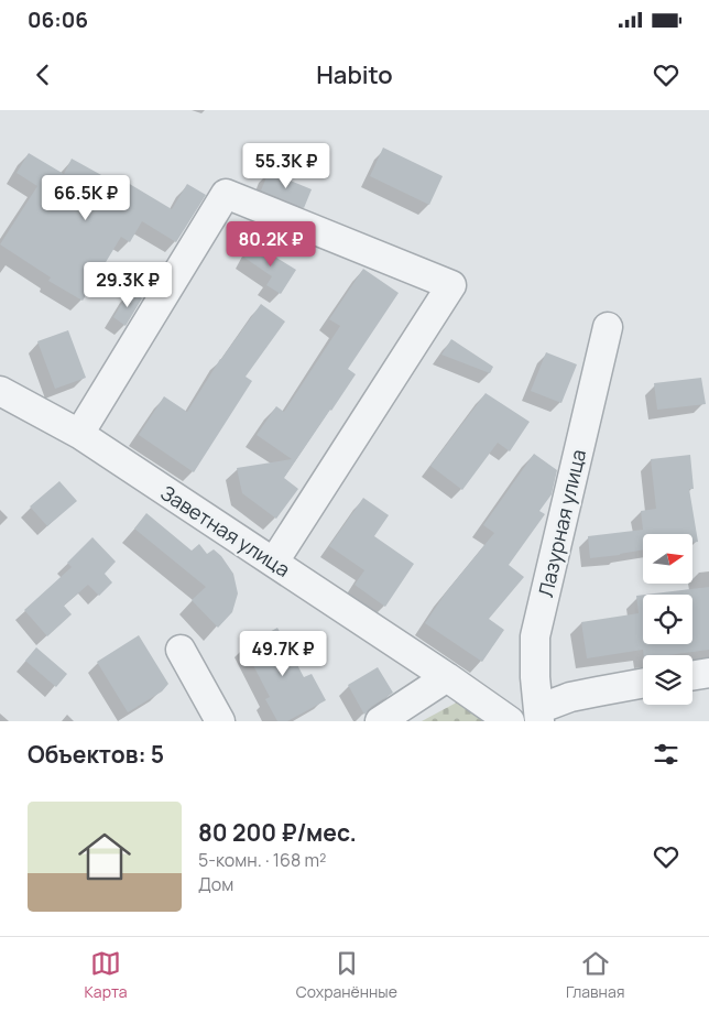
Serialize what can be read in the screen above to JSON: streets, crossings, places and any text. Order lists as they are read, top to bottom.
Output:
{
  "streets": {
    "street": ["Лазурная улица", "Заветная улица"]
  },
  "north": "right",
  "page": {
    "status": "06:06",
    "header": "Habito",
    "price": [
      "55.3K ₽",
      "66.5K ₽",
      "80.2K ₽",
      "29.3K ₽",
      "49.7K ₽"
    ],
    "heading": "Объектов: 5",
    "list": [
      {
        "name": "80 200 ₽/мес.",
        "note": "5-комн. · 168 m² · Дом"
      }
    ],
    "tabs": ["Карта", "Сохранённые", "Главная"]
  }
}
